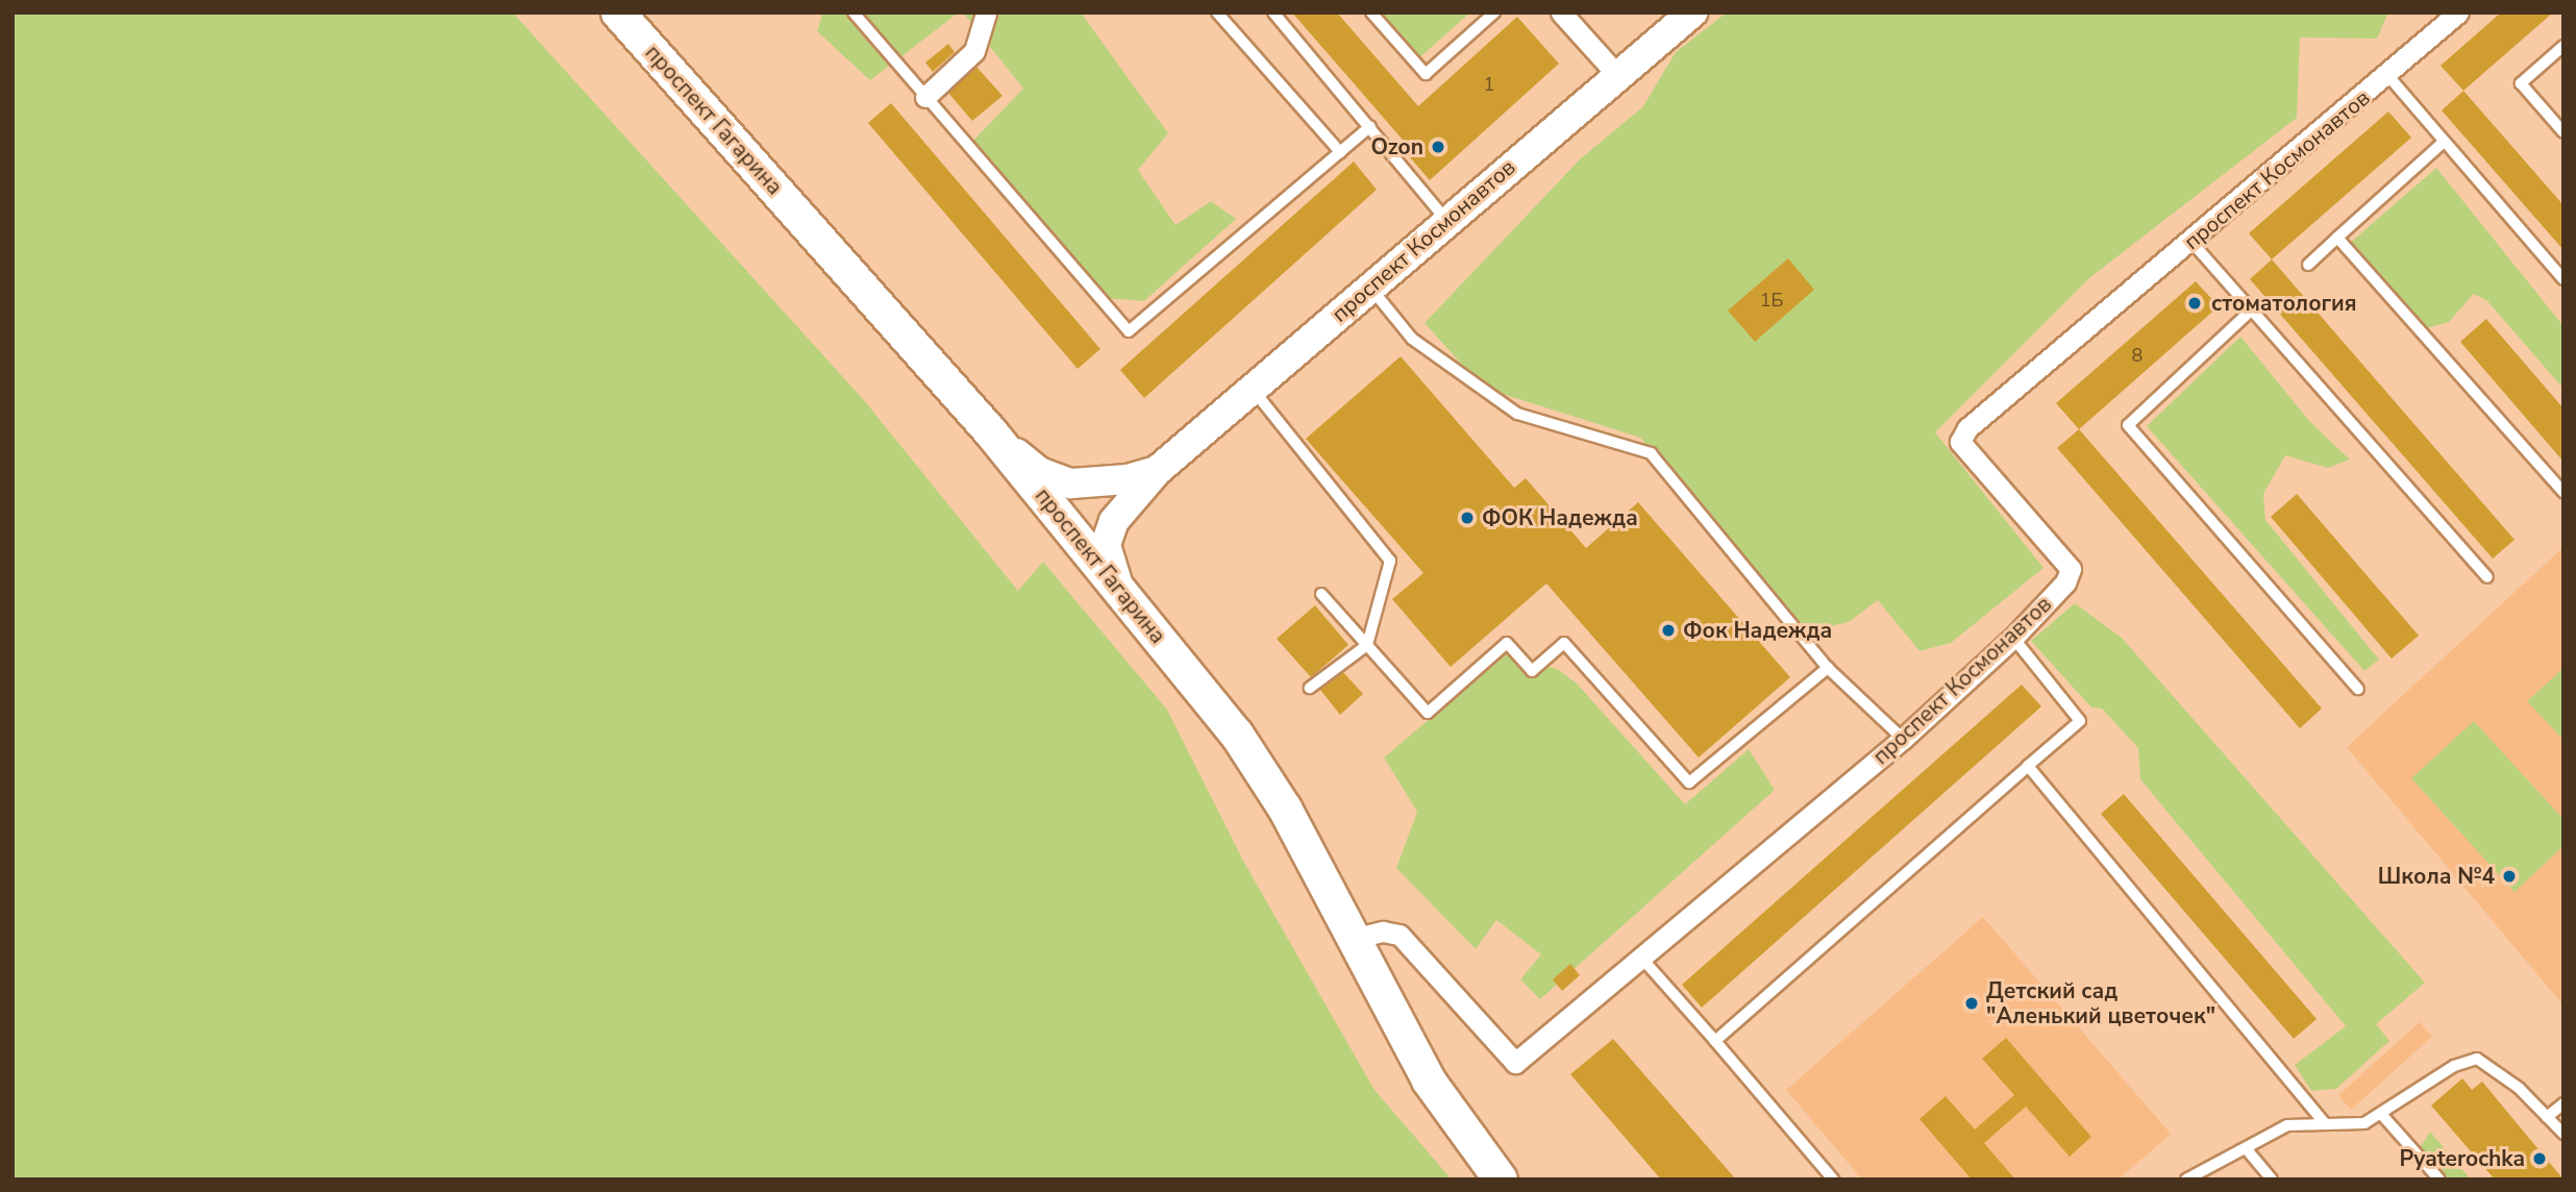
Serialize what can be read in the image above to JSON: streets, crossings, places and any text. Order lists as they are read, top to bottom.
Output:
{
  "streets": {
    "main road": ["проспект Гагарина", "проспект Космонавтов"]
  },
  "crossings": [
    ["проспект Гагарина", "проспект Космонавтов"]
  ],
  "places": [
    "Ozon",
    "стоматология",
    "ФОК Надежда",
    "Фок Надежда",
    "Школа №4",
    "Детский сад \"Аленький цветочек\"",
    "Pyaterochka"
  ],
  "house_numbers": ["1", "1Б", "8"]
}
